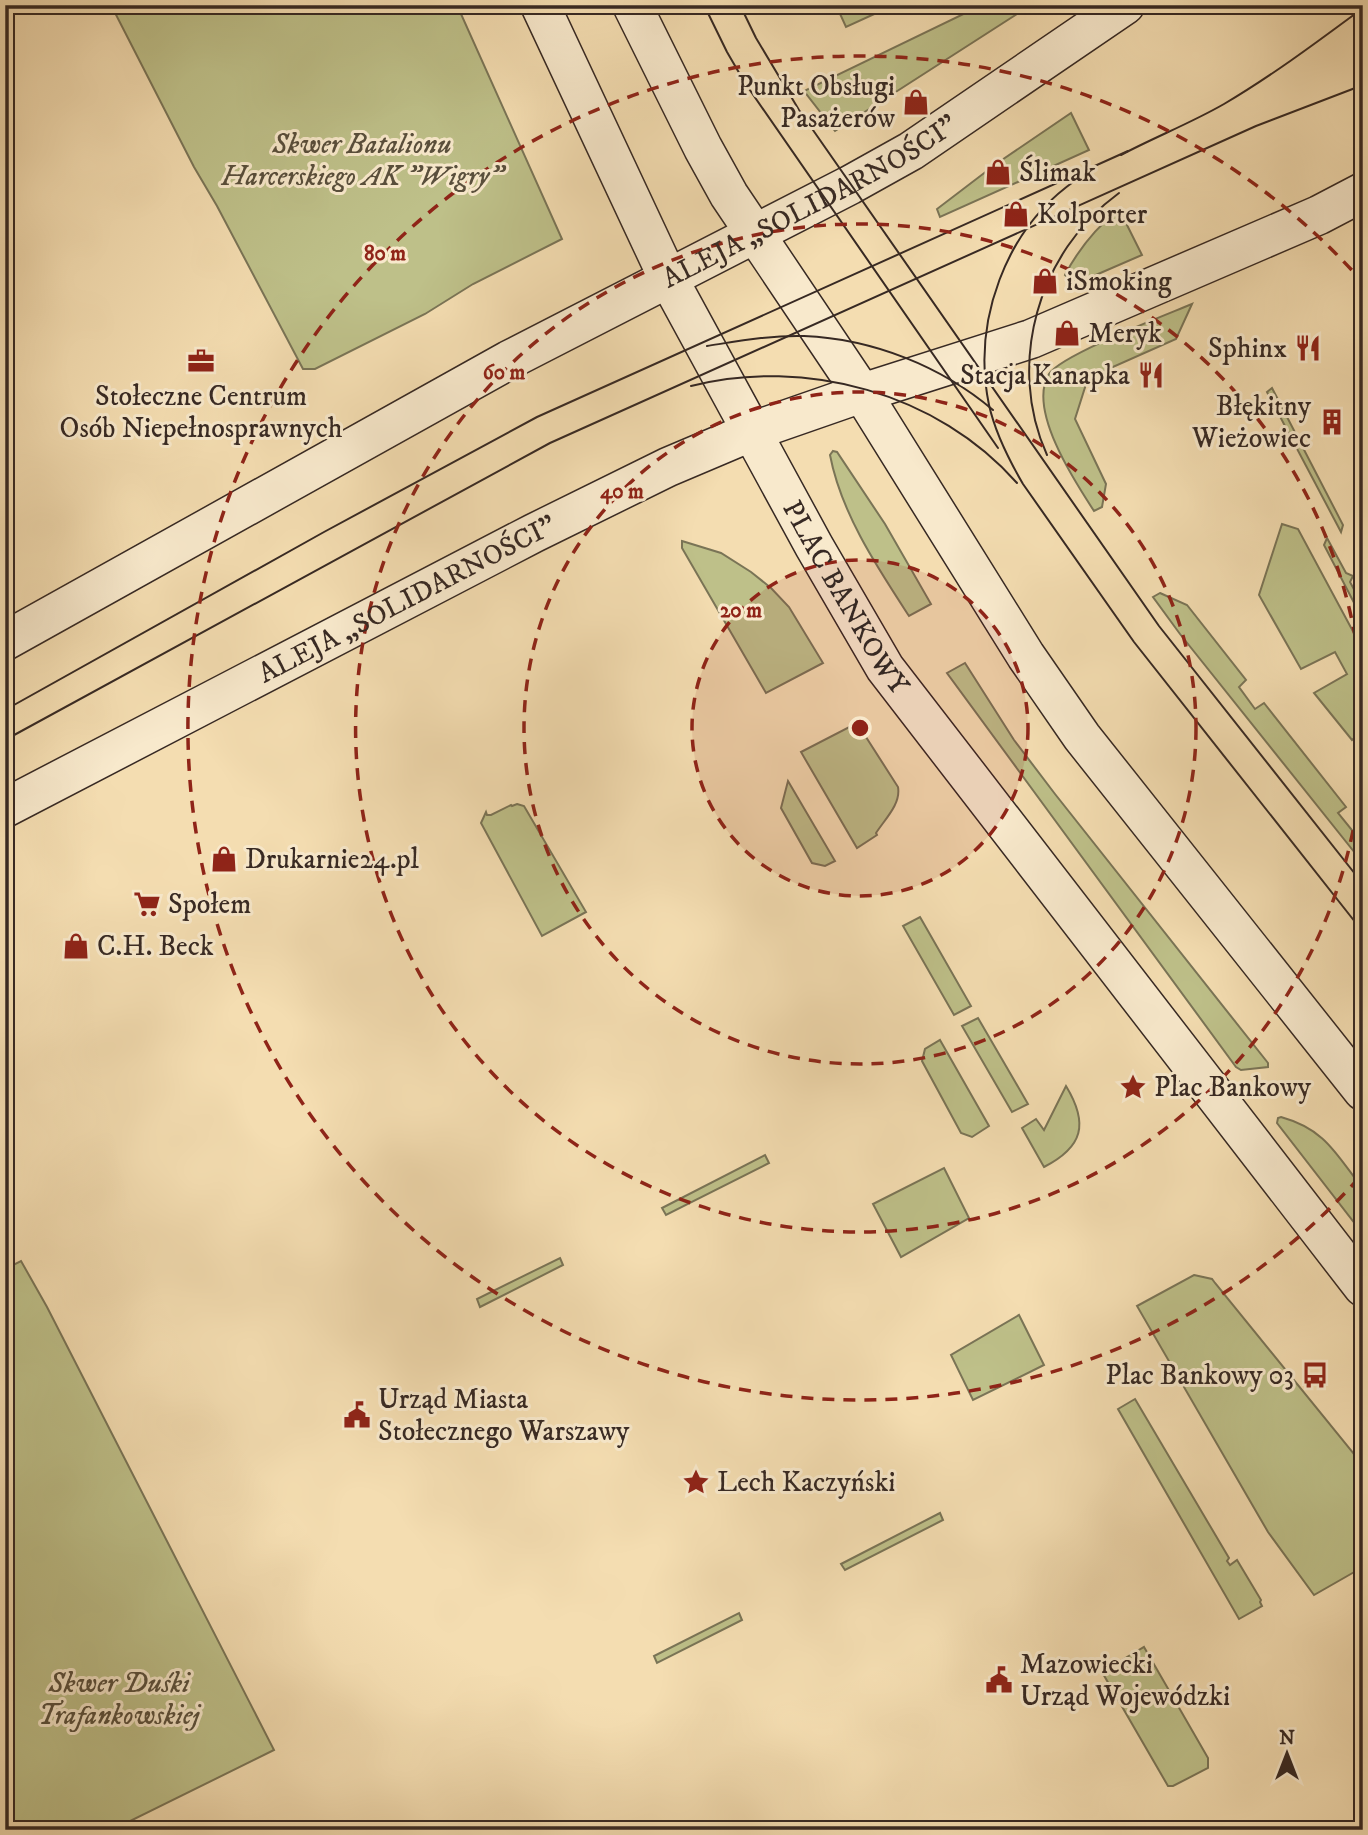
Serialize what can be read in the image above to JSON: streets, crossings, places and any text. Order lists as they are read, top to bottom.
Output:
{
  "streets": {
    "main road": ["ALEJA „SOLIDARNOŚCI”", "PLAC BANKOWY"]
  },
  "crossings": [
    ["ALEJA „SOLIDARNOŚCI”", "PLAC BANKOWY"]
  ],
  "parks": ["Skwer Batalionu Harcerskiego AK \"Wigry\"", "Skwer Duśki Trafankowskiej"],
  "places": {
    "shop": [
      "Punkt Obsługi Pasażerów",
      "Ślimak",
      "Kolporter",
      "iSmoking",
      "Meryk",
      "Drukarnie24.pl",
      "C.H. Beck"
    ],
    "restaurant": ["Sphinx", "Stacja Kanapka"],
    "office": ["Stołeczne Centrum Osób Niepełnosprawnych"],
    "building": ["Błękitny Wieżowiec"],
    "supermarket": ["Społem"],
    "place": ["Plac Bankowy", "Lech Kaczyński"],
    "bus stop": ["Plac Bankowy 03"],
    "public building": ["Urząd Miasta Stołecznego Warszawy", "Mazowiecki Urząd Wojewódzki"]
  },
  "north": "top",
  "rings": [
    "80 m",
    "60 m",
    "40 m",
    "20 m"
  ]
}
